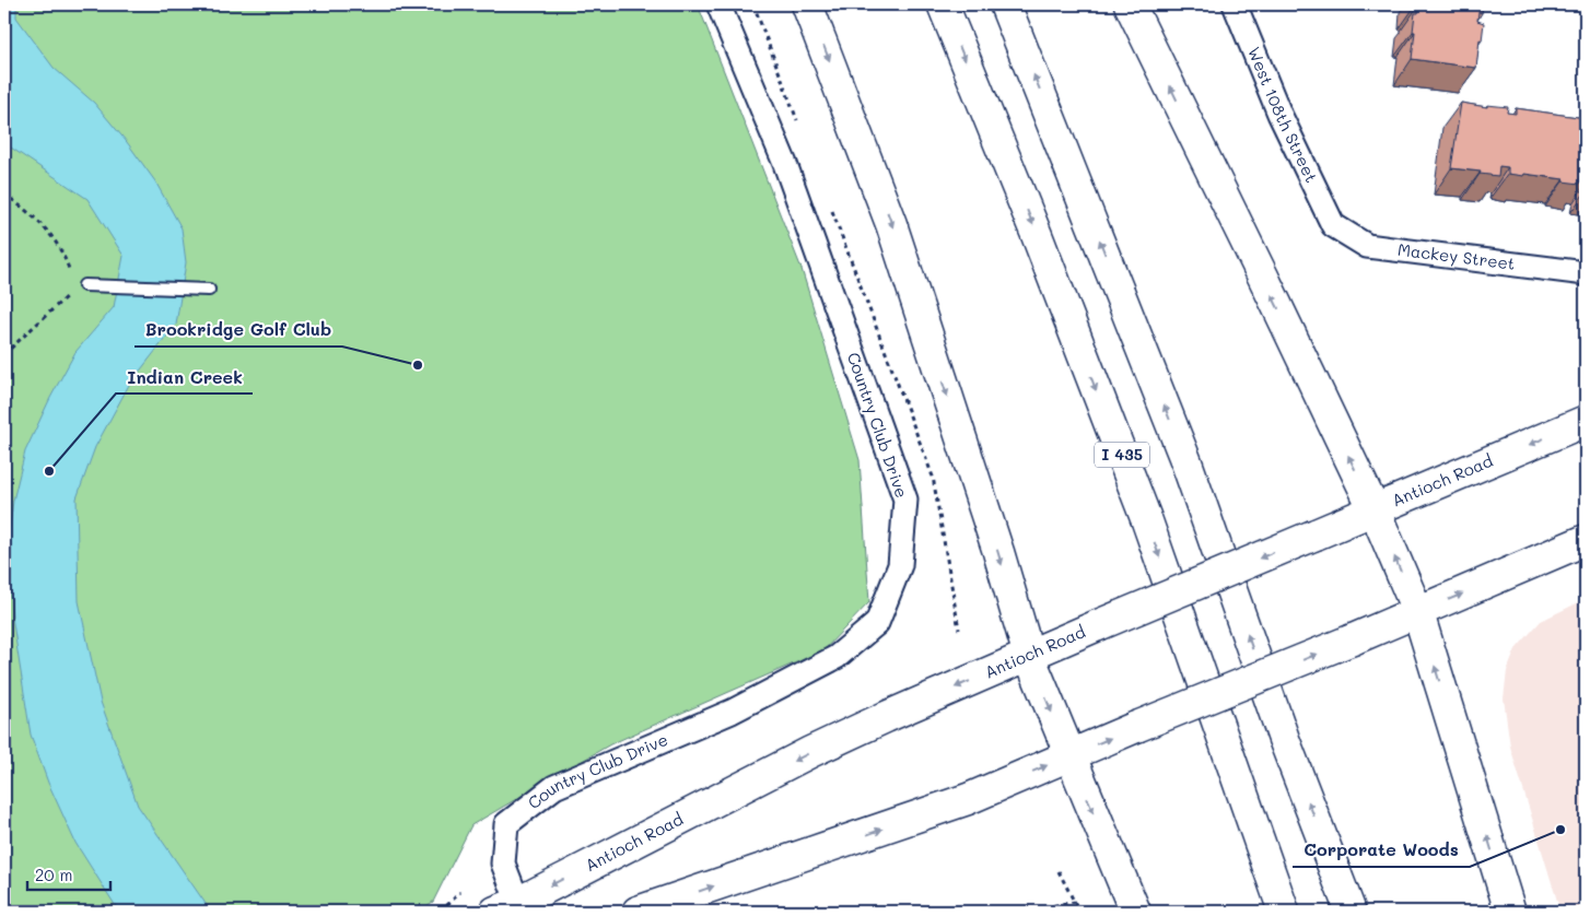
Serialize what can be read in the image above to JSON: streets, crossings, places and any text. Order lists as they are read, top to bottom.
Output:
{
  "streets": {
    "main road": ["I 435", "Antioch Road"],
    "street": ["West 108th Street", "Mackey Street", "Country Club Drive"]
  },
  "crossings": [
    ["West 108th Street", "Mackey Street"],
    ["Country Club Drive", "Antioch Road"]
  ],
  "places": ["Brookridge Golf Club", "Indian Creek", "Corporate Woods"],
  "scale_bar": "20 m"
}
